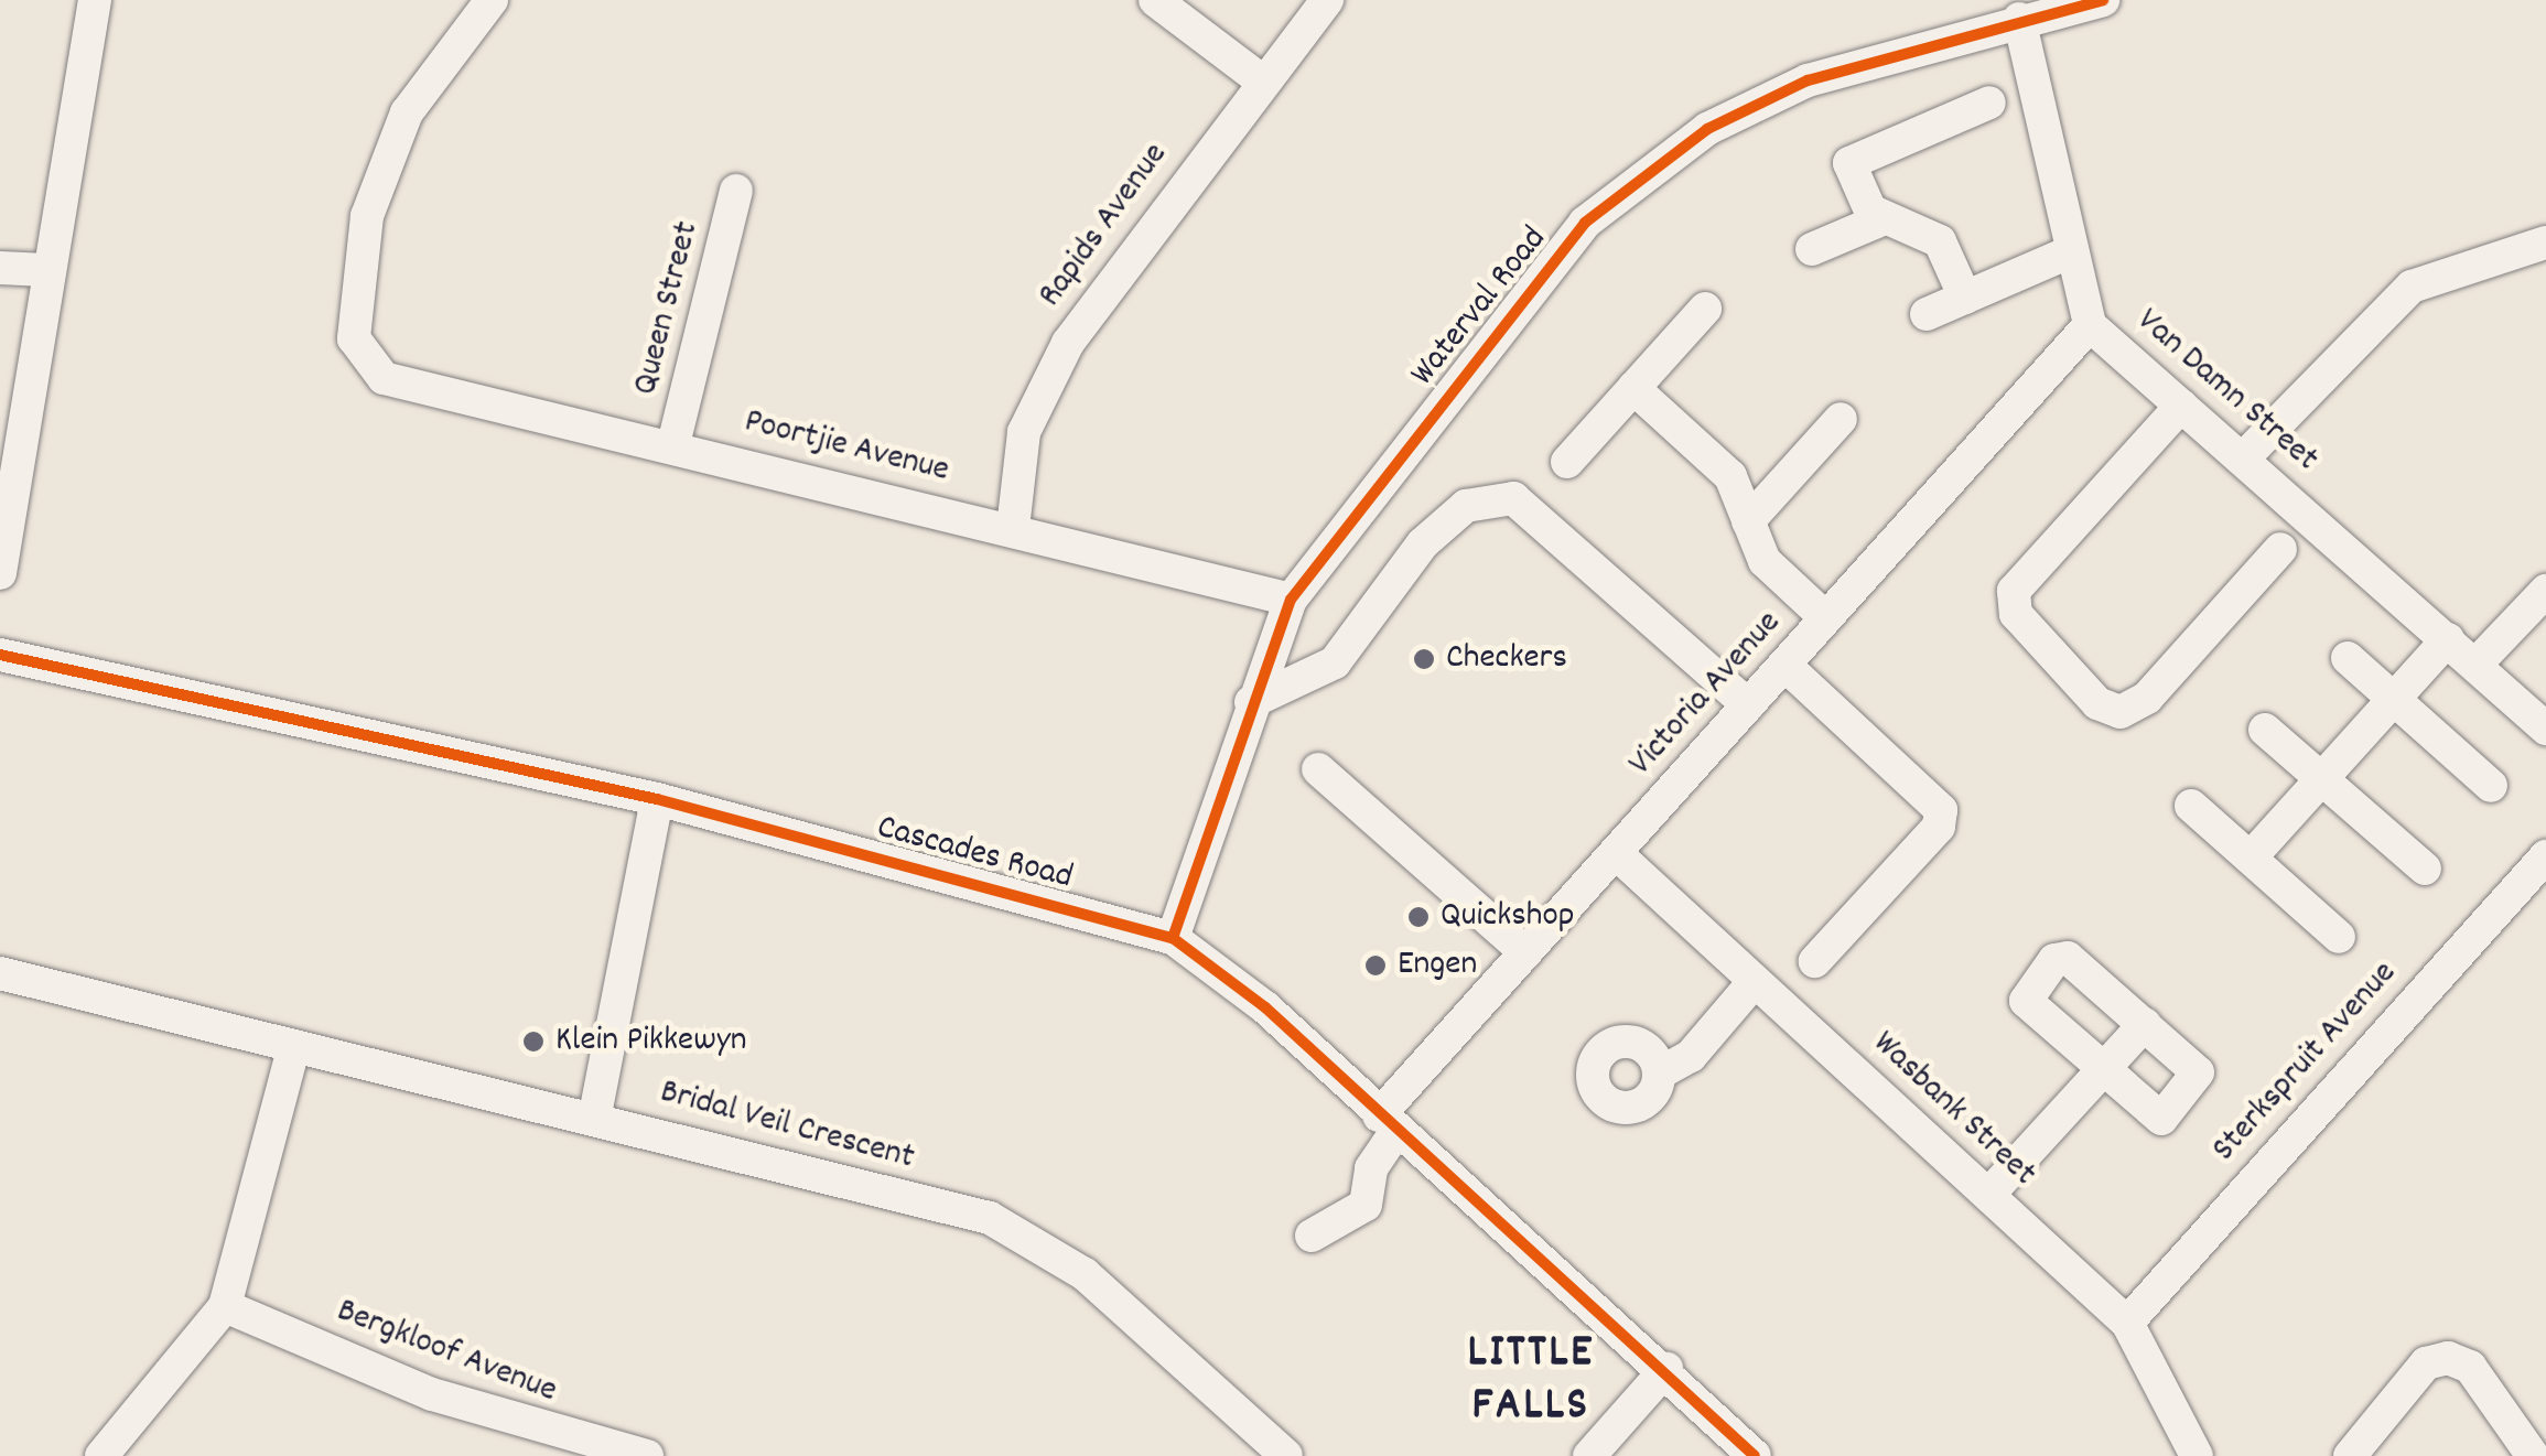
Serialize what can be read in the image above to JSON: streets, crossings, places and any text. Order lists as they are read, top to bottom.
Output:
{
  "streets": {
    "street": [
      "Rapids Avenue",
      "Waterval Road",
      "Queen Street",
      "Van Damn Street",
      "Poortjie Avenue",
      "Victoria Avenue",
      "Cascades Road",
      "Sterkspruit Avenue",
      "Wasbank Street",
      "Bridal Veil Crescent",
      "Bergkloof Avenue"
    ]
  },
  "crossings": [
    ["Rapids Avenue", "Poortjie Avenue"],
    ["Waterval Road", "Van Damn Street"],
    ["Waterval Road", "Poortjie Avenue"],
    ["Waterval Road", "Cascades Road"],
    ["Queen Street", "Poortjie Avenue"],
    ["Van Damn Street", "Victoria Avenue"],
    ["Victoria Avenue", "Cascades Road"],
    ["Victoria Avenue", "Wasbank Street"],
    ["Sterkspruit Avenue", "Wasbank Street"]
  ],
  "districts": ["LITTLE FALLS"],
  "places": [
    "Checkers",
    "Quickshop",
    "Engen",
    "Klein Pikkewyn"
  ]
}
